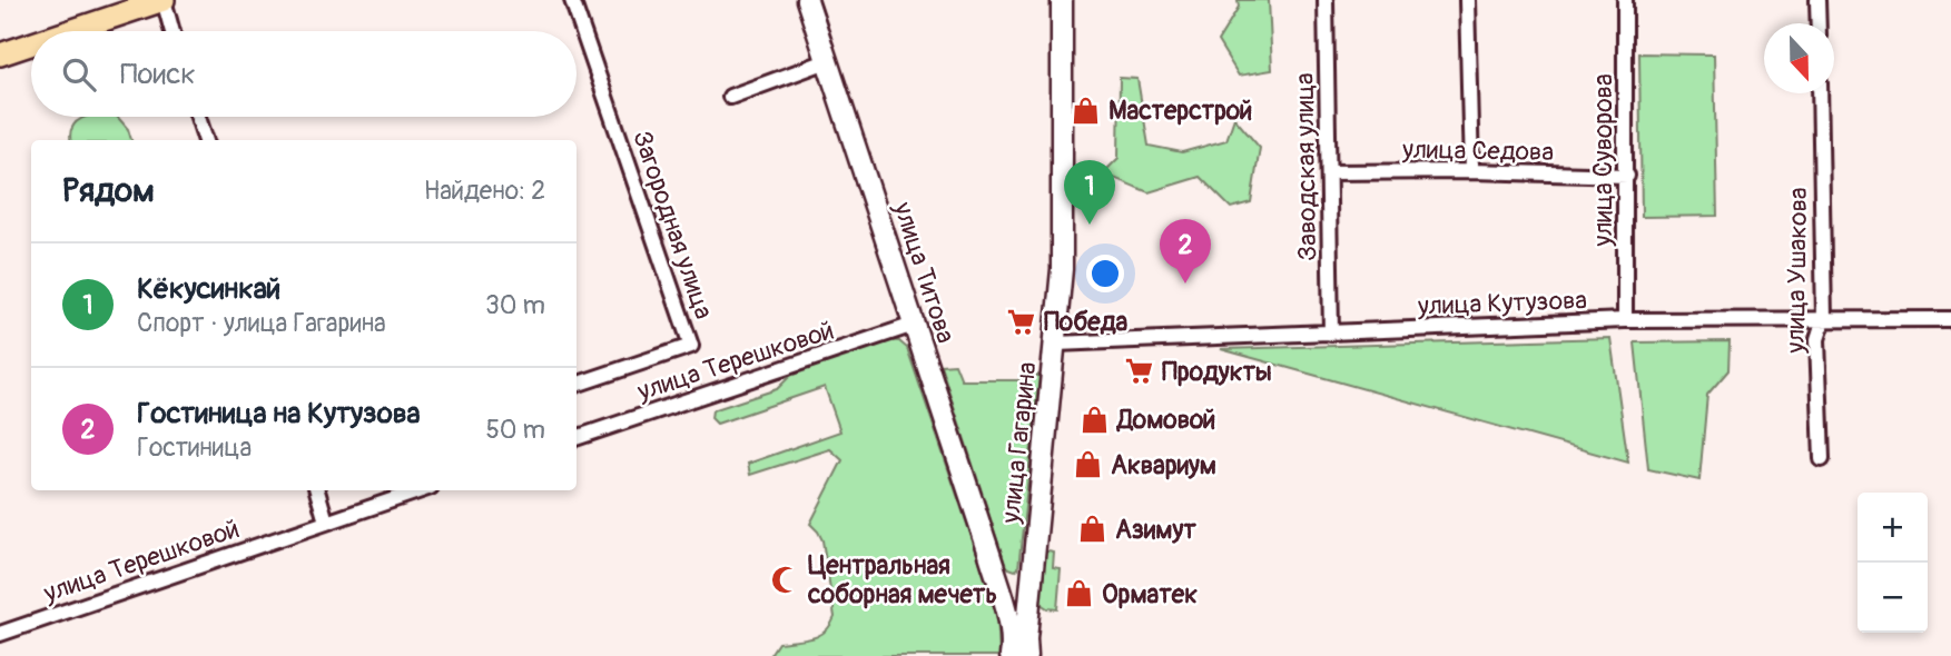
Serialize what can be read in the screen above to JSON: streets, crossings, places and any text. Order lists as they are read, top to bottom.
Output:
{
  "streets": {
    "main road": ["улица Титова", "улица Гагарина"],
    "street": [
      "улица Седова",
      "улица Суворова",
      "Заводская улица",
      "Загородная улица",
      "улица Ушакова",
      "улица Кутузова",
      "улица Терешковой"
    ]
  },
  "crossings": [
    ["улица Седова", "улица Суворова"],
    ["улица Седова", "Заводская улица"],
    ["улица Суворова", "улица Кутузова"],
    ["Заводская улица", "улица Кутузова"],
    ["улица Ушакова", "улица Кутузова"],
    ["улица Титова", "улица Терешковой"],
    ["улица Кутузова", "улица Гагарина"]
  ],
  "places": {
    "shop": [
      "Мастерстрой",
      "Домовой",
      "Аквариум",
      "Азимут",
      "Орматек"
    ],
    "supermarket": ["Победа", "Продукты"],
    "mosque": ["Центральная соборная мечеть"]
  },
  "north": "bottom",
  "page": {
    "search": "Поиск",
    "heading": ["Рядом", "Найдено: 2"],
    "pins": ["1", "2"],
    "list": [
      {
        "mark": "1",
        "name": "Кёкусинкай",
        "note": "Спорт · улица Гагарина",
        "value": "30 m"
      },
      {
        "mark": "2",
        "name": "Гостиница на Кутузова",
        "note": "Гостиница",
        "value": "50 m"
      }
    ],
    "map_buttons": ["+", "−"]
  }
}
